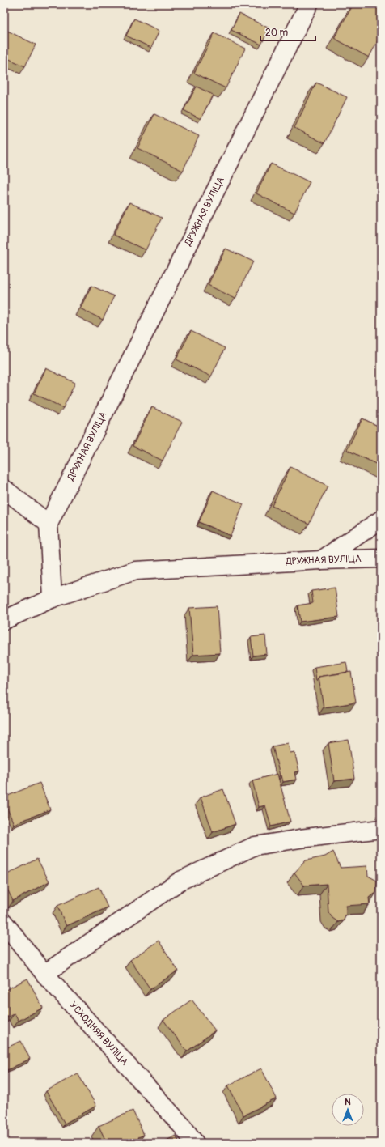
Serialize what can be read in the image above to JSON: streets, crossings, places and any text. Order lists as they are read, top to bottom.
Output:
{
  "streets": {
    "street": ["ДРУЖНАЯ ВУЛІЦА", "УСХОДНЯЯ ВУЛІЦА"]
  },
  "scale_bar": "20 m",
  "north": "top"
}
